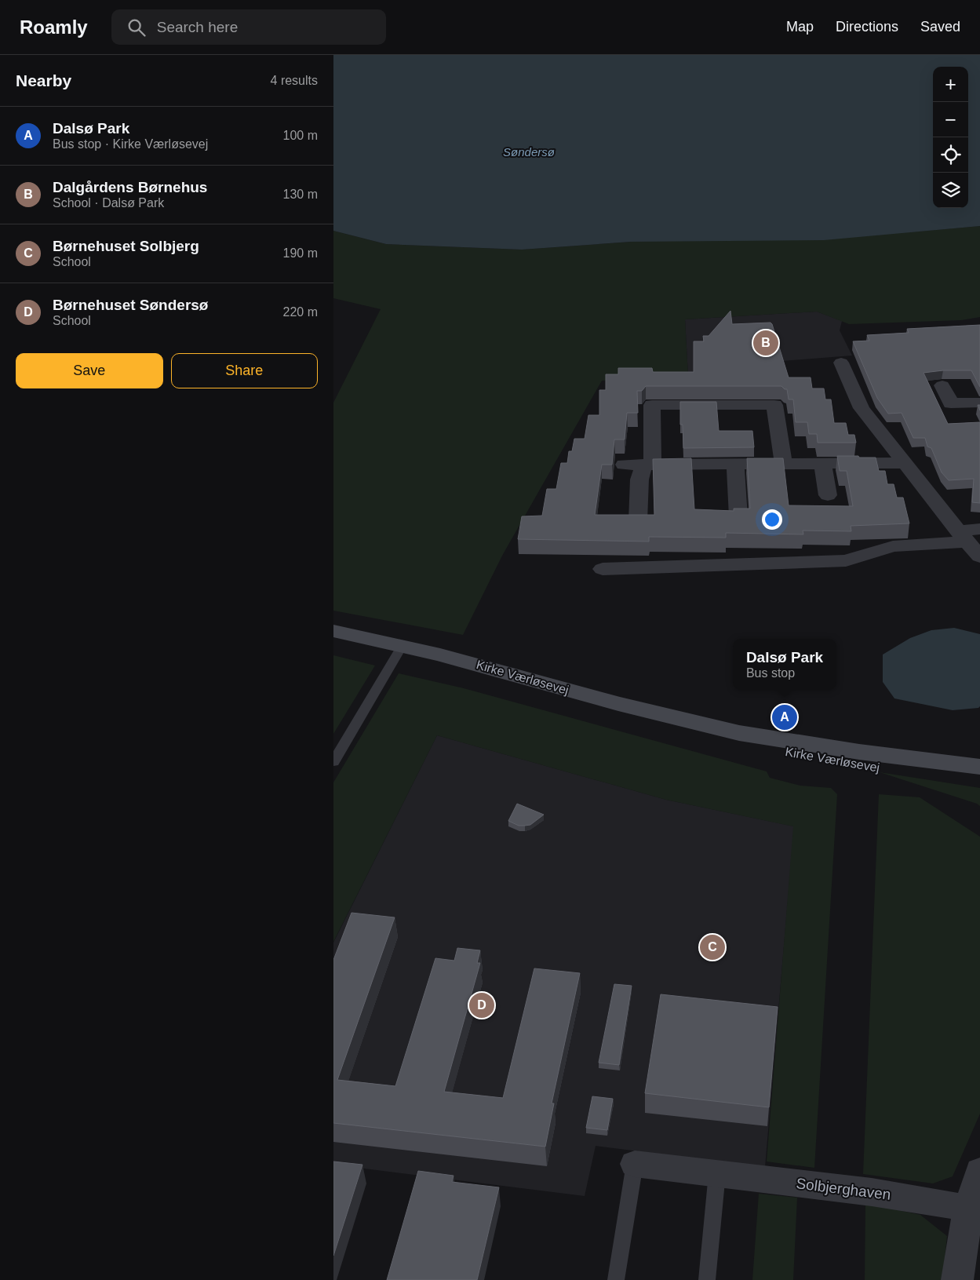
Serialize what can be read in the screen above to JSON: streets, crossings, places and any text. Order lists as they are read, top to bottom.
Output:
{
  "streets": {
    "street": ["Kirke Værløsevej", "Solbjerghaven"]
  },
  "water": ["Søndersø"],
  "page": {
    "header": "Roamly",
    "search": "Search here",
    "nav": ["Map", "Directions", "Saved"],
    "heading": ["Nearby", "4 results"],
    "map_buttons": ["+", "−"],
    "list": [
      {
        "mark": "A",
        "name": "Dalsø Park",
        "note": "Bus stop · Kirke Værløsevej",
        "value": "100 m"
      },
      {
        "mark": "B",
        "name": "Dalgårdens Børnehus",
        "note": "School · Dalsø Park",
        "value": "130 m"
      },
      {
        "mark": "C",
        "name": "Børnehuset Solbjerg",
        "note": "School",
        "value": "190 m"
      },
      {
        "mark": "D",
        "name": "Børnehuset Søndersø",
        "note": "School",
        "value": "220 m"
      }
    ],
    "pins": [
      "B",
      "A",
      "C",
      "D"
    ],
    "buttons": ["Save", "Share"],
    "popup": ["Dalsø Park", "Bus stop"]
  }
}
